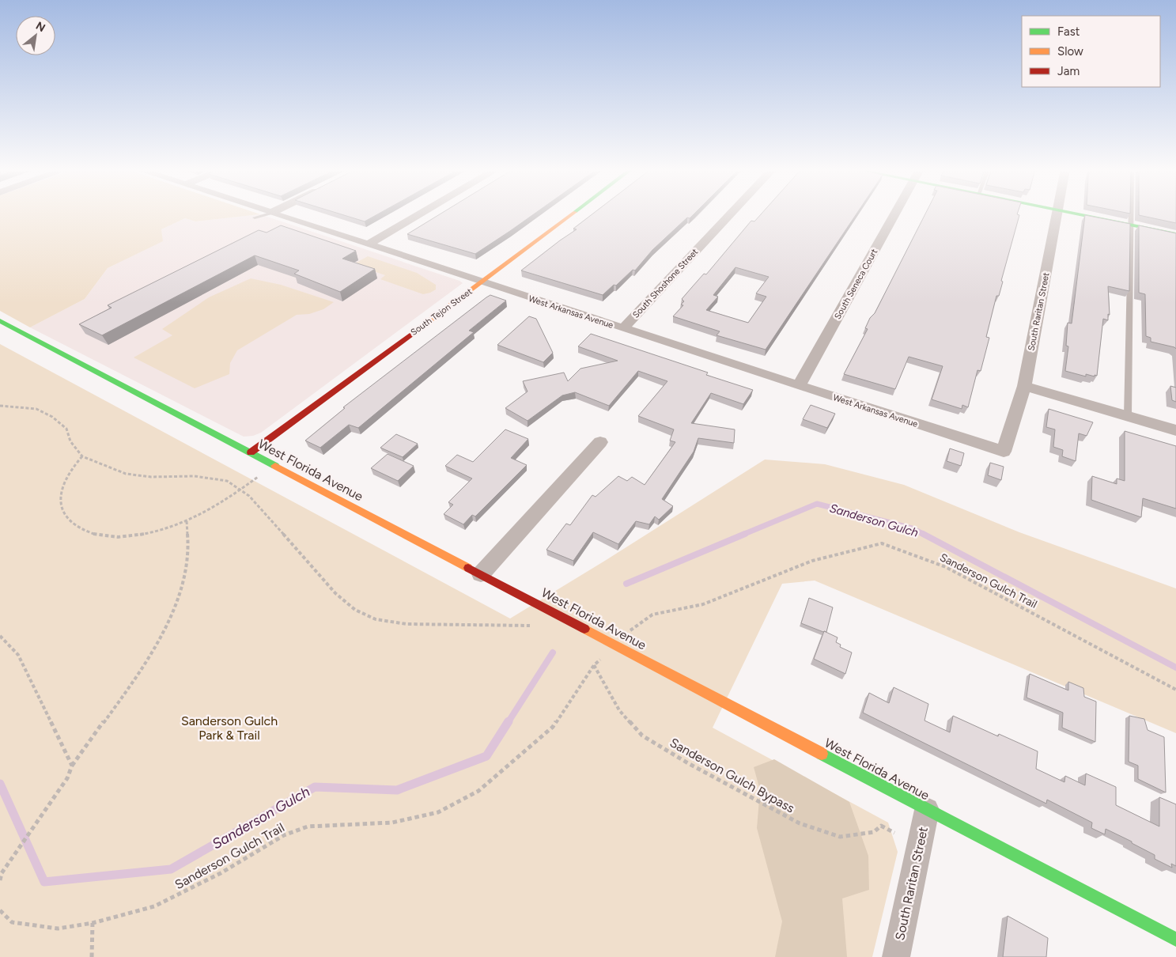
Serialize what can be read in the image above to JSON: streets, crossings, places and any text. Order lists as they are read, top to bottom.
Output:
{
  "streets": {
    "street": [
      "South Shoshone Street",
      "South Seneca Court",
      "South Tejon Street",
      "West Arkansas Avenue",
      "South Raritan Street",
      "West Florida Avenue"
    ],
    "path": ["Sanderson Gulch Trail", "Sanderson Gulch Bypass"]
  },
  "crossings": [
    ["South Shoshone Street", "West Arkansas Avenue"],
    ["South Seneca Court", "West Arkansas Avenue"],
    ["South Tejon Street", "West Arkansas Avenue"],
    ["South Tejon Street", "West Florida Avenue"],
    ["West Arkansas Avenue", "South Raritan Street"],
    ["South Raritan Street", "West Florida Avenue"],
    ["Sanderson Gulch Trail", "Sanderson Gulch Bypass"]
  ],
  "water": ["Sanderson Gulch"],
  "parks": ["Sanderson Gulch Park & Trail"],
  "legend": ["Fast", "Slow", "Jam"],
  "north": "top right"
}
